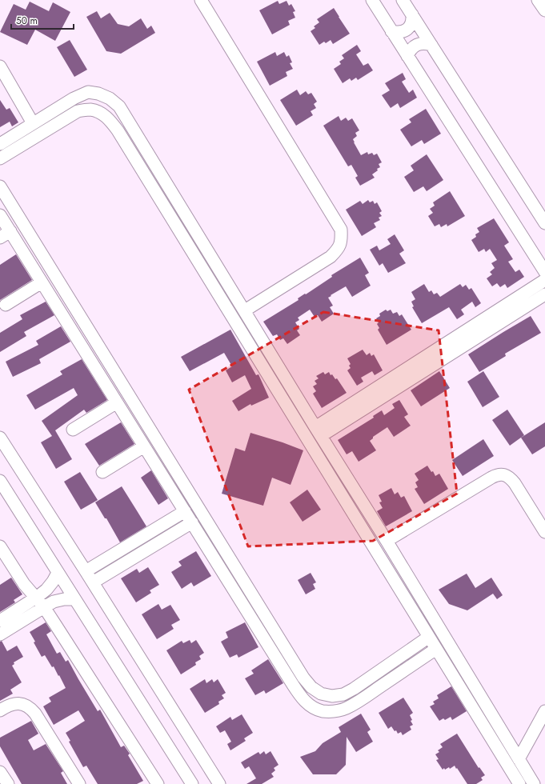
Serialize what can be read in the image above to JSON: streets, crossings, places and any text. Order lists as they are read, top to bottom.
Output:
{
  "scale_bar": "50 m"
}
